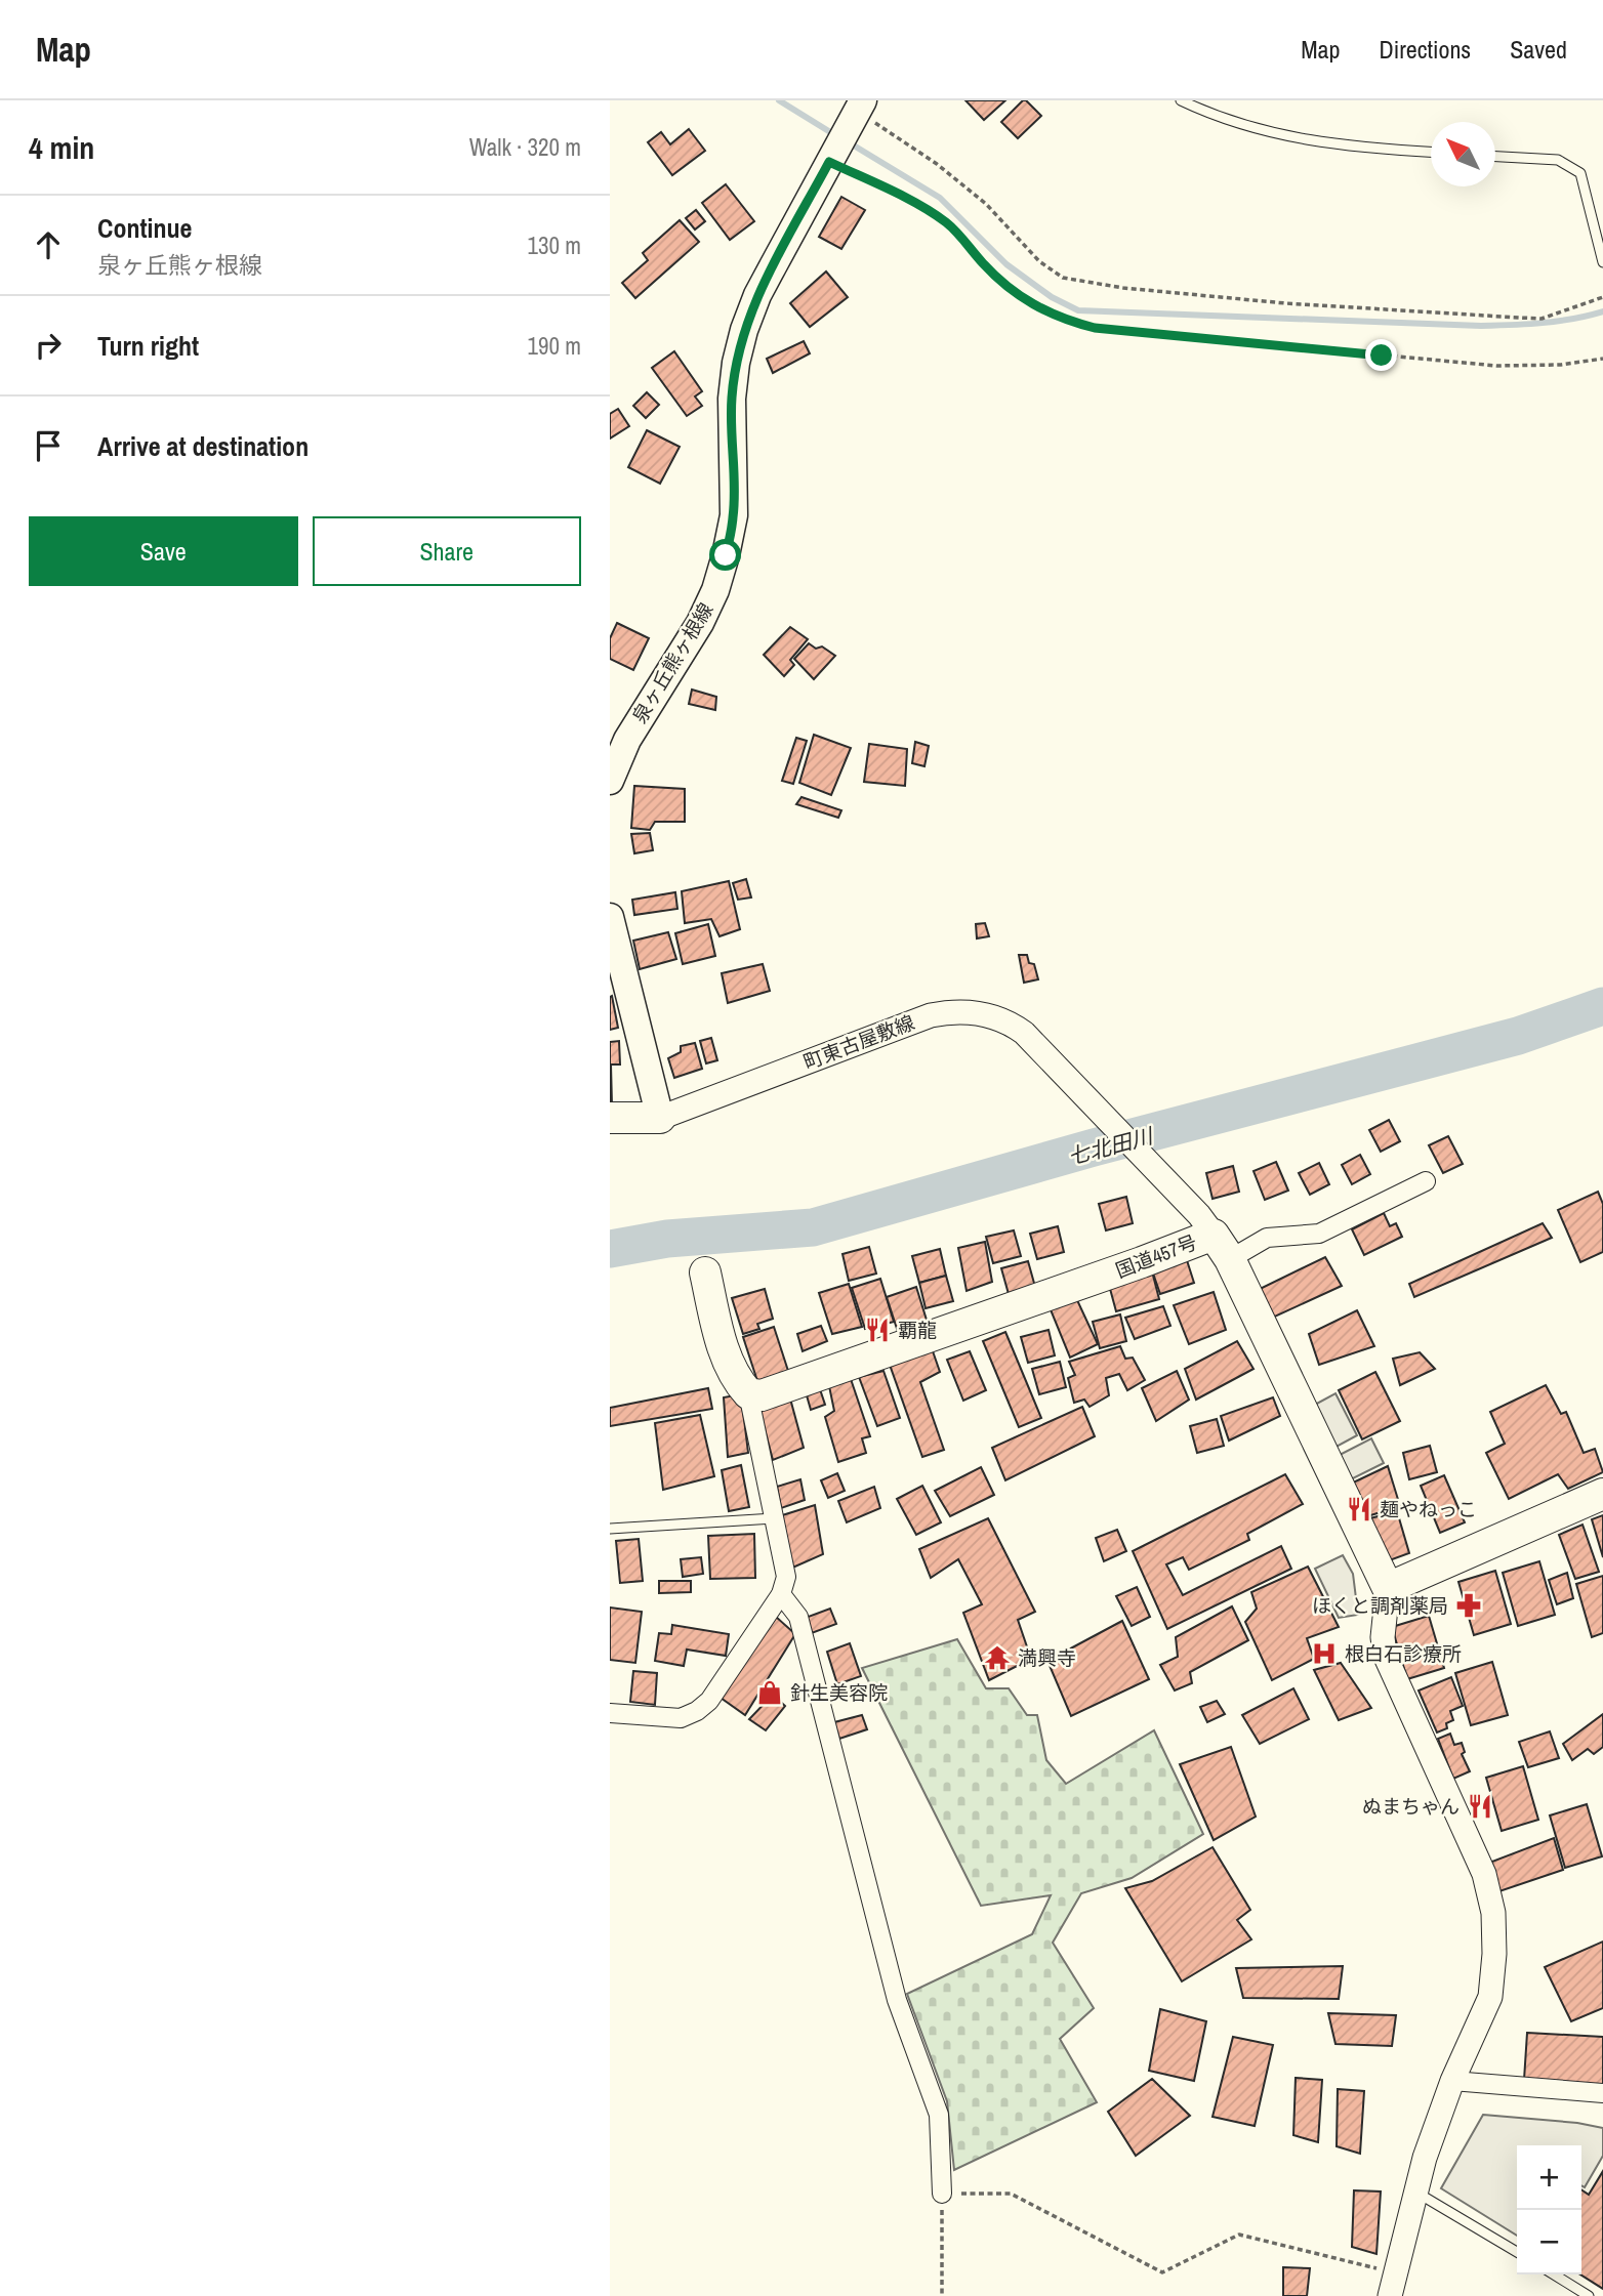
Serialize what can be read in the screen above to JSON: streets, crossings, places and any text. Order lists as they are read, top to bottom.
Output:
{
  "streets": {
    "highway": ["国道457号"],
    "main road": ["泉ヶ丘熊ヶ根線"],
    "street": ["町東古屋敷線"]
  },
  "crossings": [
    ["町東古屋敷線", "国道457号"]
  ],
  "water": ["七北田川"],
  "places": {
    "restaurant": ["覇龍", "麺やねっこ", "ぬまちゃん"],
    "pharmacy": ["ほくと調剤薬局"],
    "hospital": ["根白石診療所"],
    "temple": ["満興寺"],
    "shop": ["針生美容院"]
  },
  "north": "top left",
  "page": {
    "header": "Map",
    "nav": ["Map", "Directions", "Saved"],
    "heading": ["4 min", "Walk · 320 m"],
    "list": [
      ["Continue", "泉ヶ丘熊ヶ根線", "130 m"],
      ["Turn right", "190 m"],
      "Arrive at destination"
    ],
    "buttons": ["Save", "Share"],
    "map_buttons": ["+", "−"]
  }
}
